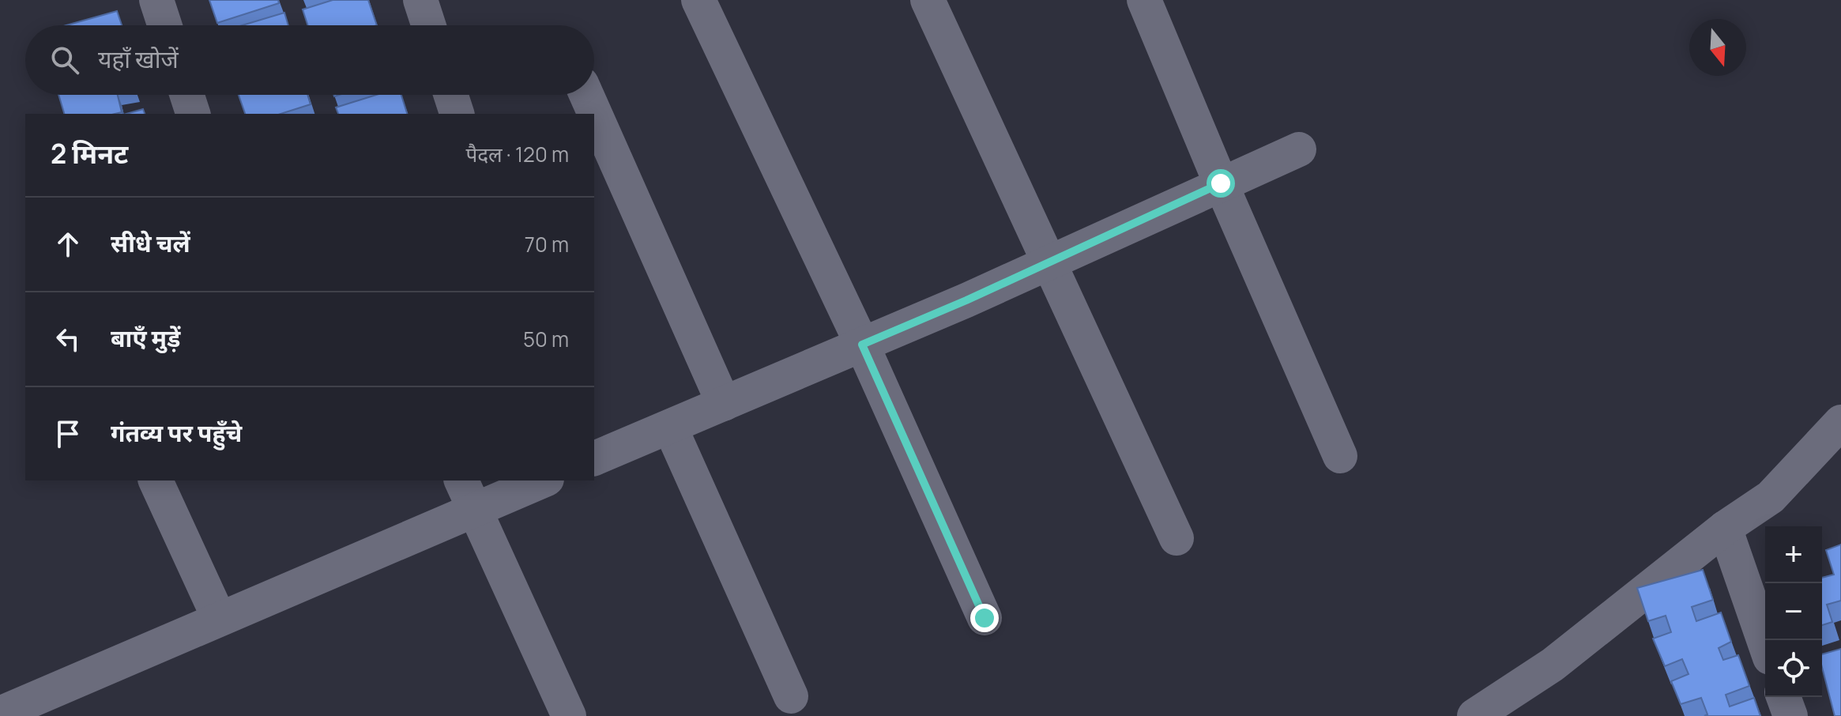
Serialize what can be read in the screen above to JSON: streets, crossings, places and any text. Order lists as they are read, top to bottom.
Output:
{
  "north": "bottom",
  "page": {
    "search": "यहाँ खोजें",
    "heading": ["2 मिनट", "पैदल · 120 m"],
    "list": [
      ["सीधे चलें", "70 m"],
      ["बाएँ मुड़ें", "50 m"],
      "गंतव्य पर पहुँचे"
    ],
    "map_buttons": ["+", "−"]
  }
}
